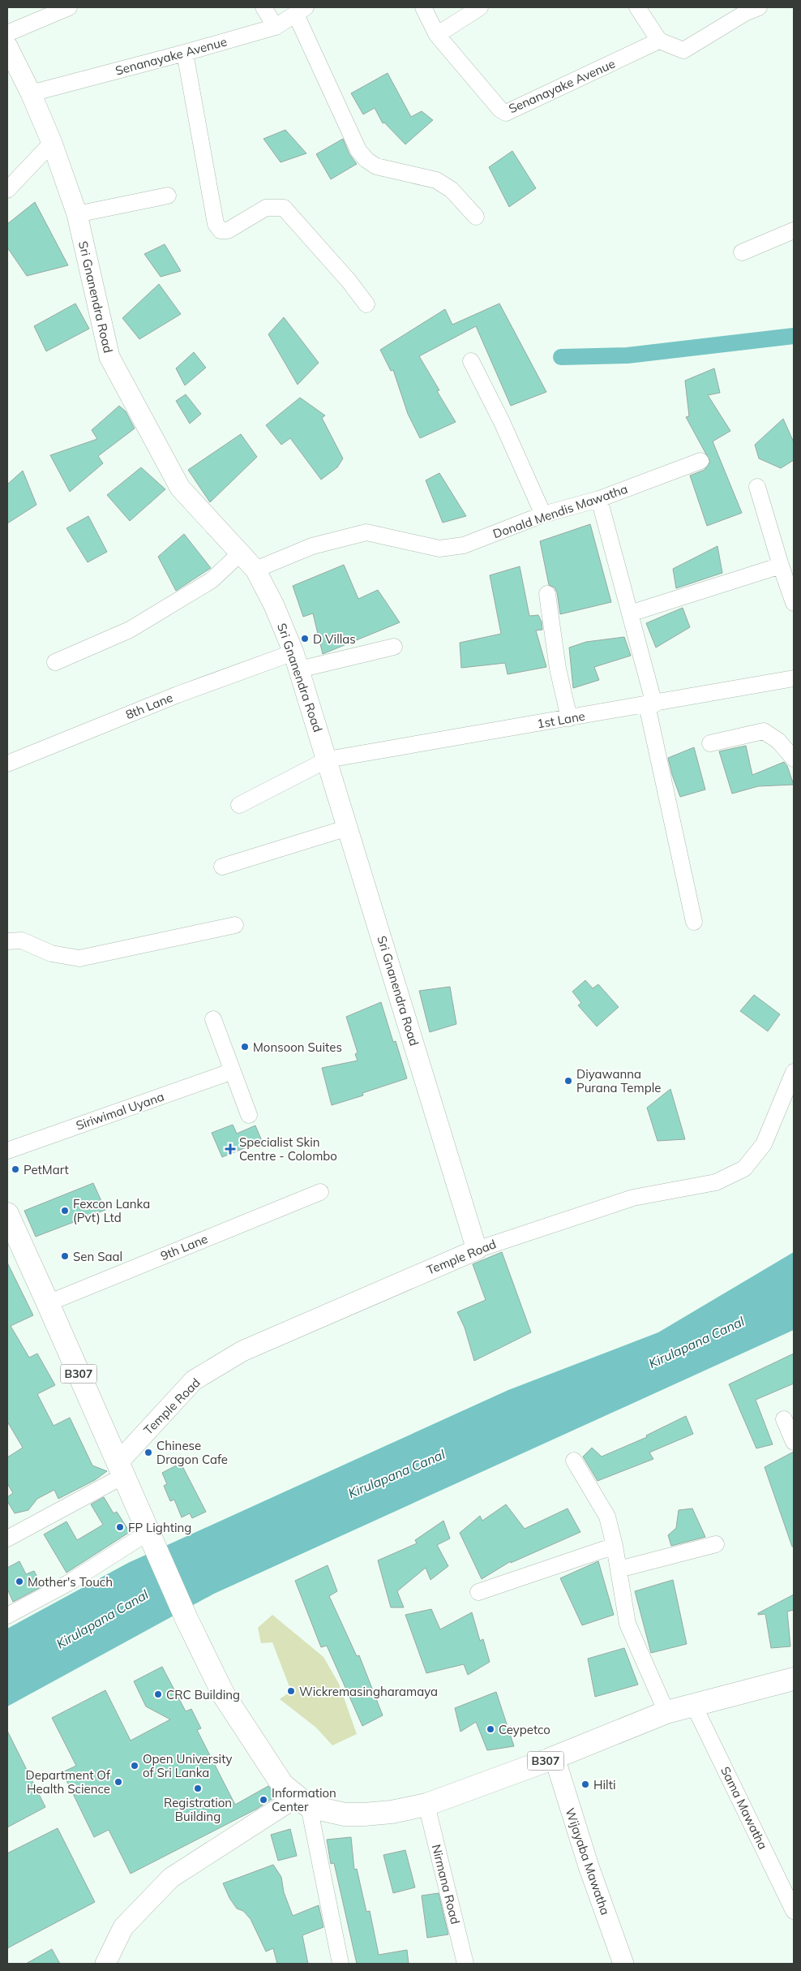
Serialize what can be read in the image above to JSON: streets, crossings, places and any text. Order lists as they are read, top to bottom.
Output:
{
  "streets": {
    "main road": ["B307"],
    "street": [
      "Senanayake Avenue",
      "Sri Gnanendra Road",
      "Donald Mendis Mawatha",
      "8th Lane",
      "1st Lane",
      "Siriwimal Uyana",
      "9th Lane",
      "Temple Road",
      "Sama Mawatha",
      "Wijayaba Mawatha",
      "Nirmana Road"
    ]
  },
  "crossings": [
    ["Senanayake Avenue", "Sri Gnanendra Road"],
    ["Sri Gnanendra Road", "Donald Mendis Mawatha"],
    ["Sri Gnanendra Road", "8th Lane"],
    ["Sri Gnanendra Road", "1st Lane"],
    ["Sri Gnanendra Road", "Temple Road"],
    ["9th Lane", "B307"],
    ["Temple Road", "B307"],
    ["B307", "Sama Mawatha"],
    ["B307", "Wijayaba Mawatha"],
    ["B307", "Nirmana Road"]
  ],
  "water": ["Kirulapana Canal"],
  "places": {
    "other": [
      "D Villas",
      "Monsoon Suites",
      "Diyawanna Purana Temple",
      "PetMart",
      "Fexcon Lanka (Pvt) Ltd",
      "Sen Saal",
      "Chinese Dragon Cafe",
      "FP Lighting",
      "Mother's Touch",
      "Wickremasingharamaya",
      "CRC Building",
      "Ceypetco",
      "Open University of Sri Lanka",
      "Department Of Health Science",
      "Hilti",
      "Registration Building",
      "Information Center"
    ],
    "health": ["Specialist Skin Centre - Colombo"]
  }
}
